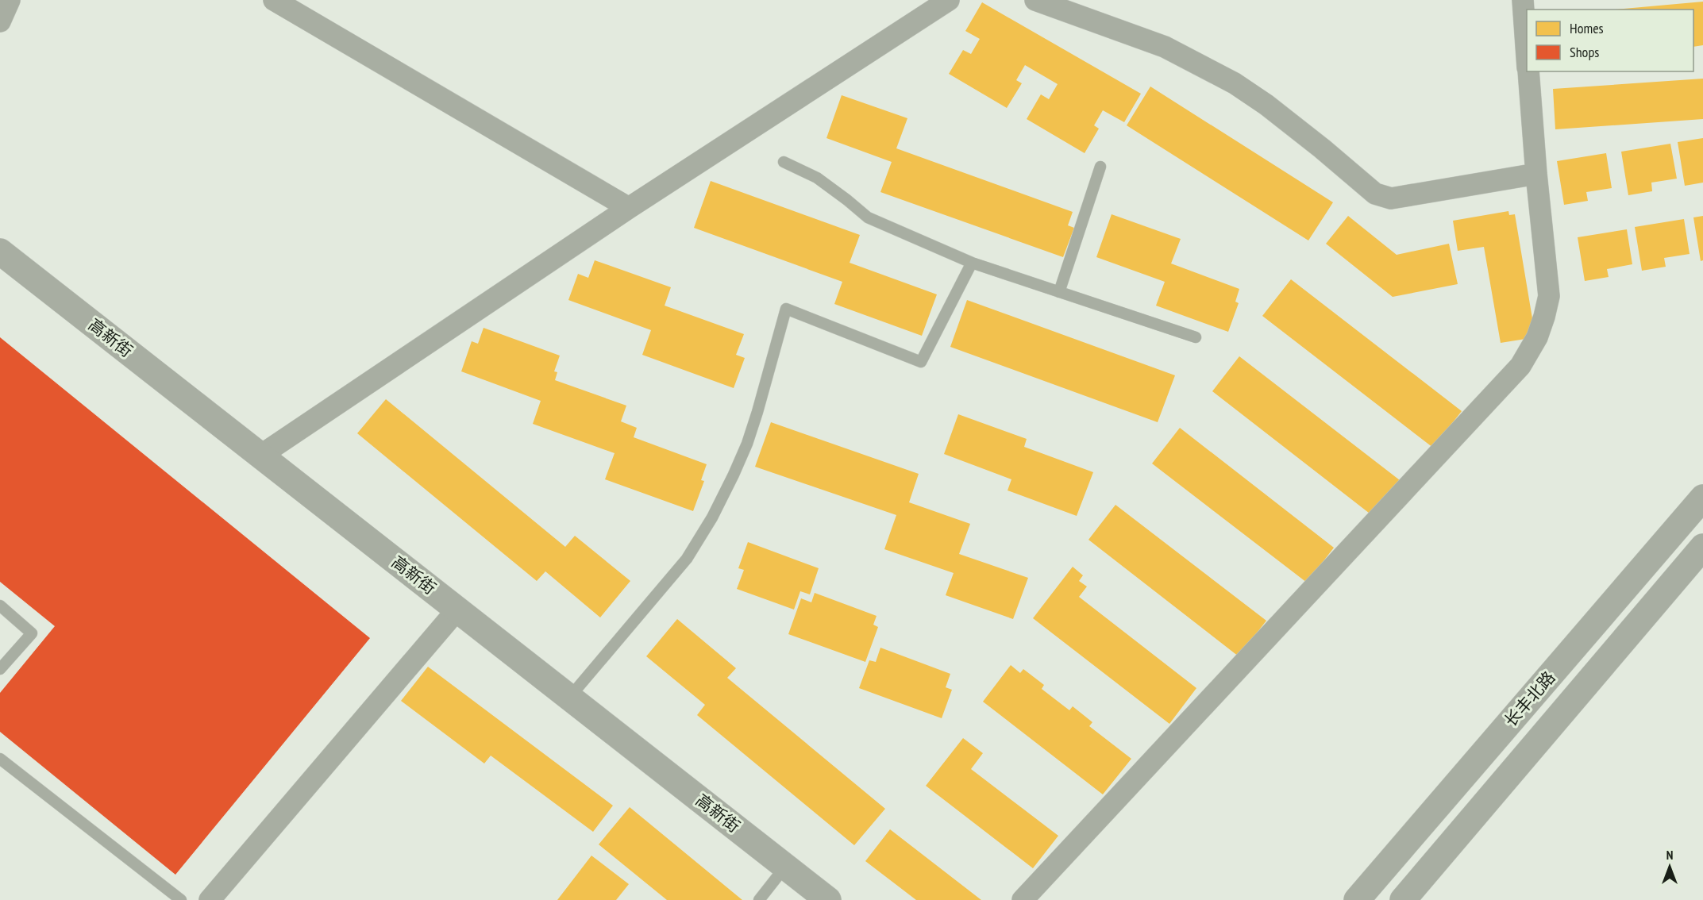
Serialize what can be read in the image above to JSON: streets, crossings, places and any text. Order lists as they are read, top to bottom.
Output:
{
  "streets": {
    "street": ["高新街", "长丰北路"]
  },
  "legend": ["Homes", "Shops"],
  "north": "top"
}
